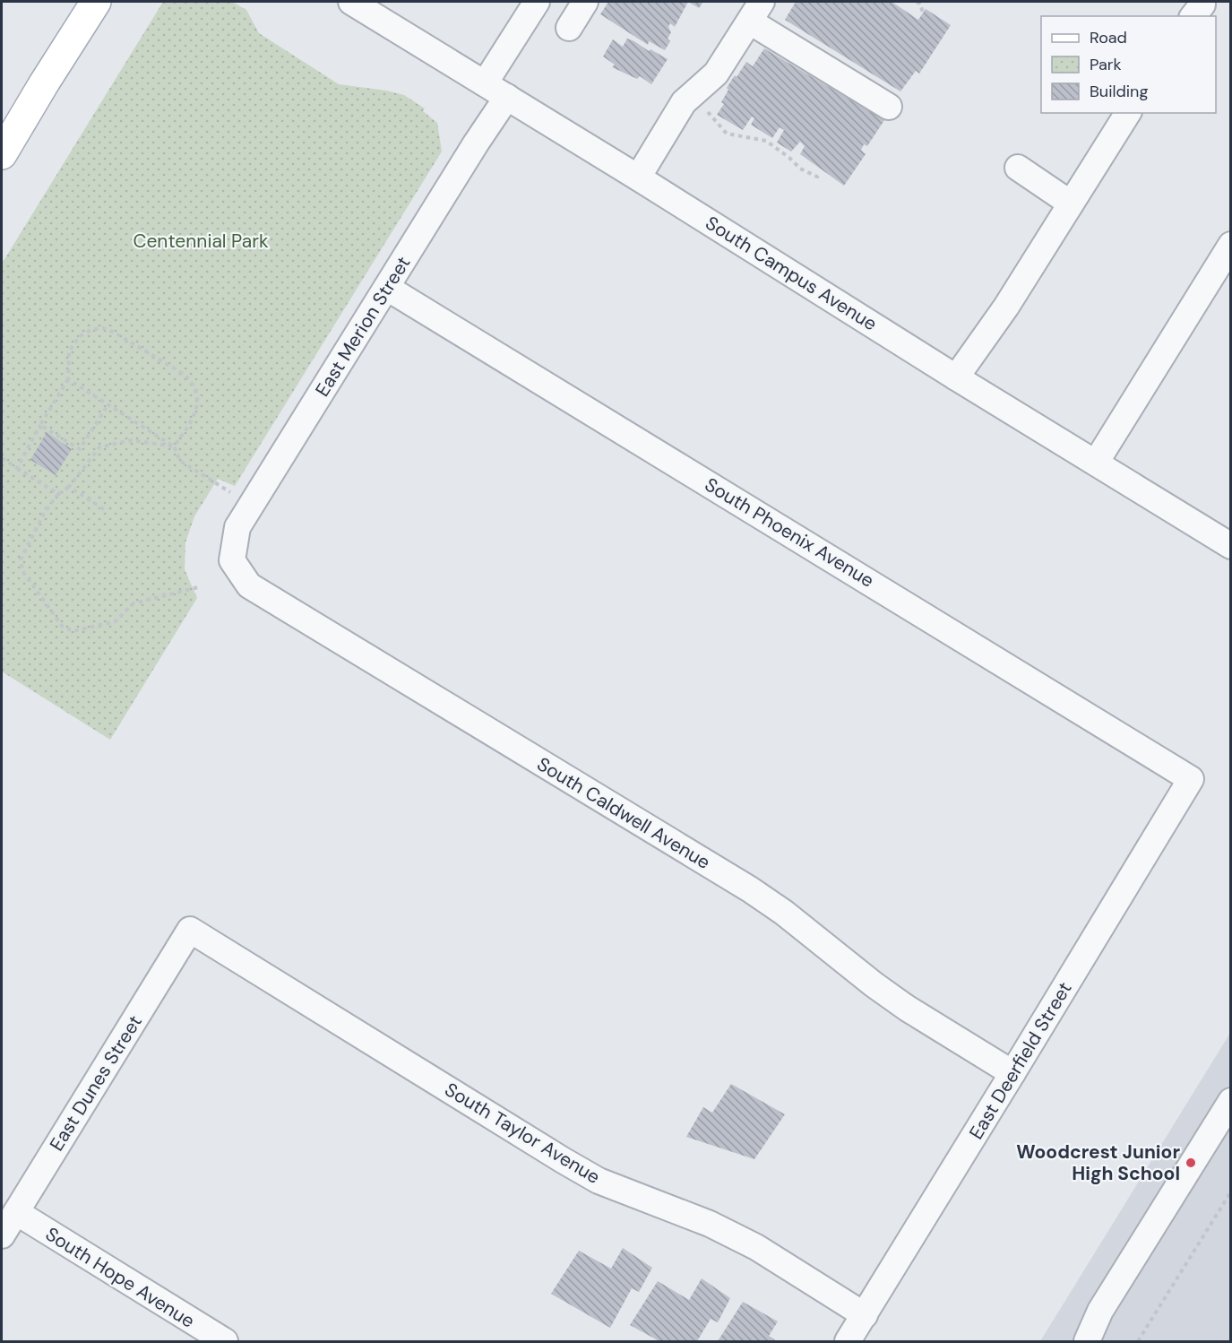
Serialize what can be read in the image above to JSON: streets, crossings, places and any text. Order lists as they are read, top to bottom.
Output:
{
  "streets": {
    "street": [
      "South Campus Avenue",
      "East Merion Street",
      "South Phoenix Avenue",
      "South Caldwell Avenue",
      "East Deerfield Street",
      "East Dunes Street",
      "South Taylor Avenue",
      "South Hope Avenue"
    ]
  },
  "crossings": [
    ["South Campus Avenue", "East Merion Street"],
    ["East Merion Street", "South Phoenix Avenue"],
    ["East Merion Street", "South Caldwell Avenue"],
    ["South Phoenix Avenue", "East Deerfield Street"],
    ["South Caldwell Avenue", "East Deerfield Street"],
    ["East Deerfield Street", "South Taylor Avenue"],
    ["East Dunes Street", "South Taylor Avenue"],
    ["East Dunes Street", "South Hope Avenue"]
  ],
  "parks": ["Centennial Park"],
  "places": ["Woodcrest Junior High School"],
  "legend": ["Road", "Park", "Building"]
}
